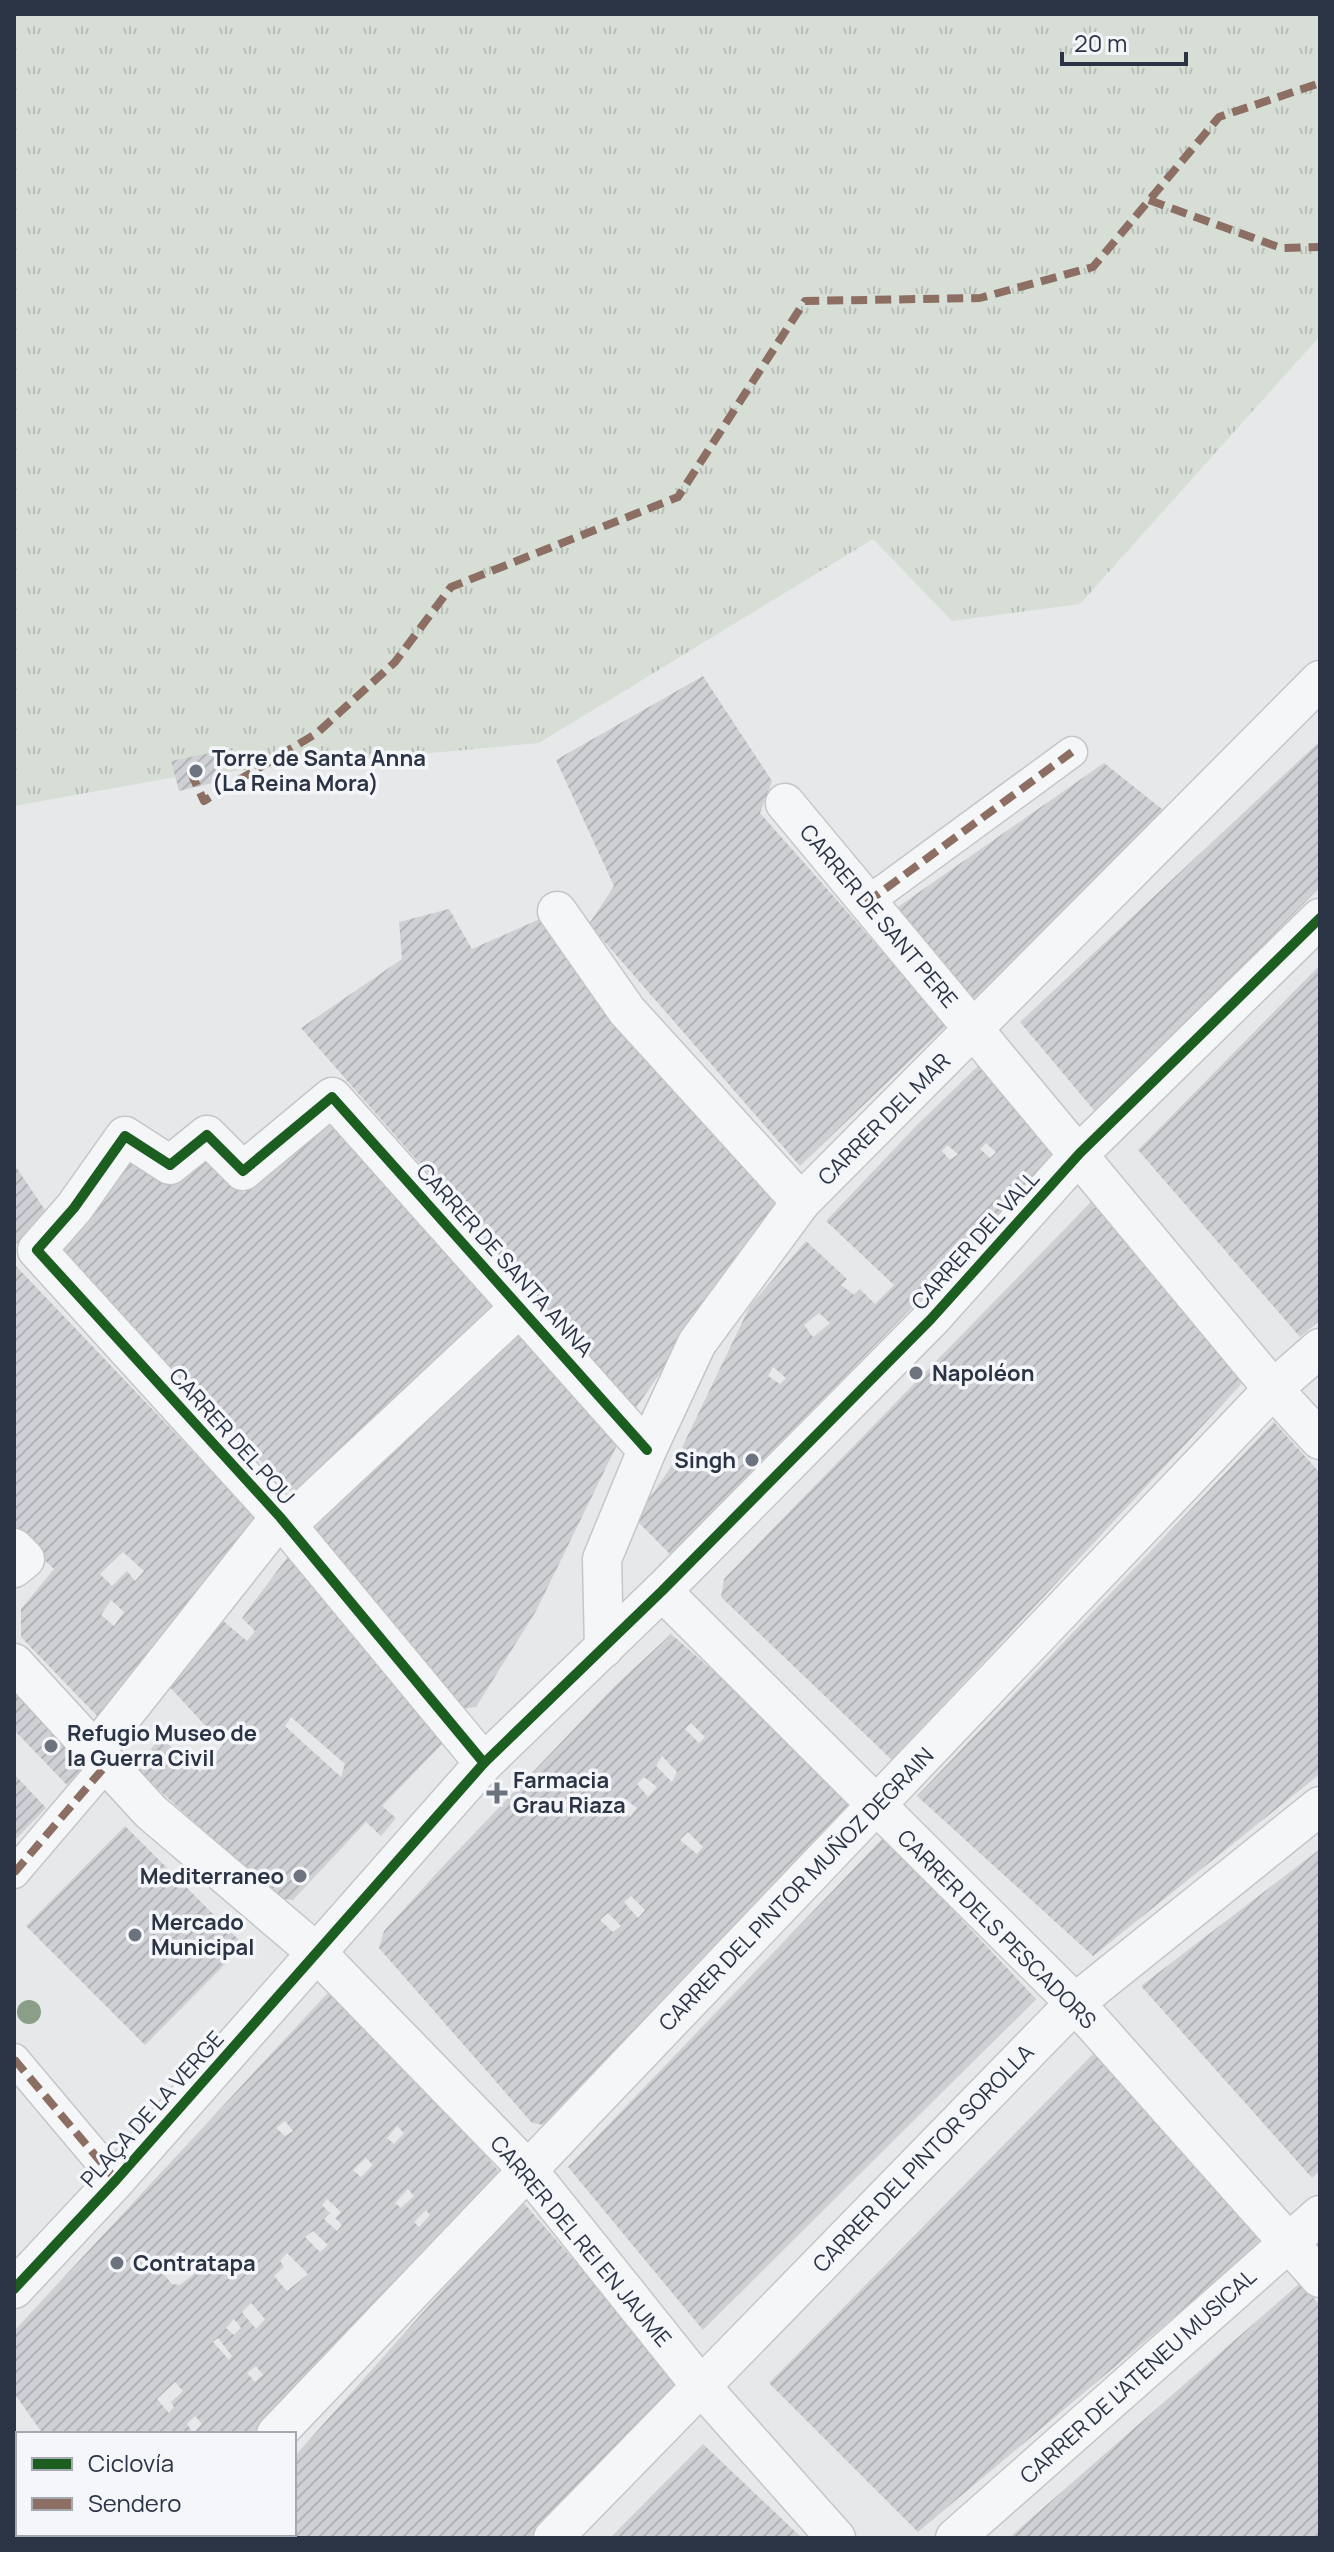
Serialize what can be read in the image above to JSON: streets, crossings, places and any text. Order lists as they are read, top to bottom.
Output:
{
  "streets": {
    "street": [
      "CARRER DE SANT PERE",
      "CARRER DEL MAR",
      "CARRER DEL VALL",
      "CARRER DE SANTA ANNA",
      "CARRER DEL POU",
      "CARRER DEL PINTOR MUÑOZ DEGRAIN",
      "CARRER DELS PESCADORS",
      "PLAÇA DE LA VERGE",
      "CARRER DEL PINTOR SOROLLA",
      "CARRER DEL REI EN JAUME",
      "CARRER DE L'ATENEU MUSICAL"
    ]
  },
  "crossings": [
    ["CARRER DE SANT PERE", "CARRER DEL MAR"],
    ["CARRER DE SANT PERE", "CARRER DEL VALL"],
    ["CARRER DE SANT PERE", "CARRER DEL PINTOR MUÑOZ DEGRAIN"],
    ["CARRER DEL MAR", "CARRER DEL VALL"],
    ["CARRER DEL MAR", "CARRER DE SANTA ANNA"],
    ["CARRER DEL VALL", "CARRER DEL POU"],
    ["CARRER DEL VALL", "CARRER DELS PESCADORS"],
    ["CARRER DEL VALL", "PLAÇA DE LA VERGE"],
    ["CARRER DE SANTA ANNA", "CARRER DEL POU"],
    ["CARRER DEL POU", "PLAÇA DE LA VERGE"],
    ["CARRER DEL PINTOR MUÑOZ DEGRAIN", "CARRER DELS PESCADORS"],
    ["CARRER DEL PINTOR MUÑOZ DEGRAIN", "CARRER DEL REI EN JAUME"],
    ["CARRER DELS PESCADORS", "CARRER DEL PINTOR SOROLLA"],
    ["CARRER DELS PESCADORS", "CARRER DE L'ATENEU MUSICAL"],
    ["PLAÇA DE LA VERGE", "CARRER DEL REI EN JAUME"],
    ["CARRER DEL PINTOR SOROLLA", "CARRER DEL REI EN JAUME"]
  ],
  "places": {
    "other": [
      "Torre de Santa Anna (La Reina Mora)",
      "Napoléon",
      "Singh",
      "Refugio Museo de la Guerra Civil",
      "Mediterraneo",
      "Mercado Municipal",
      "Contratapa"
    ],
    "health": ["Farmacia Grau Riaza"]
  },
  "legend": ["Ciclovía", "Sendero"],
  "scale_bar": "20 m"
}
